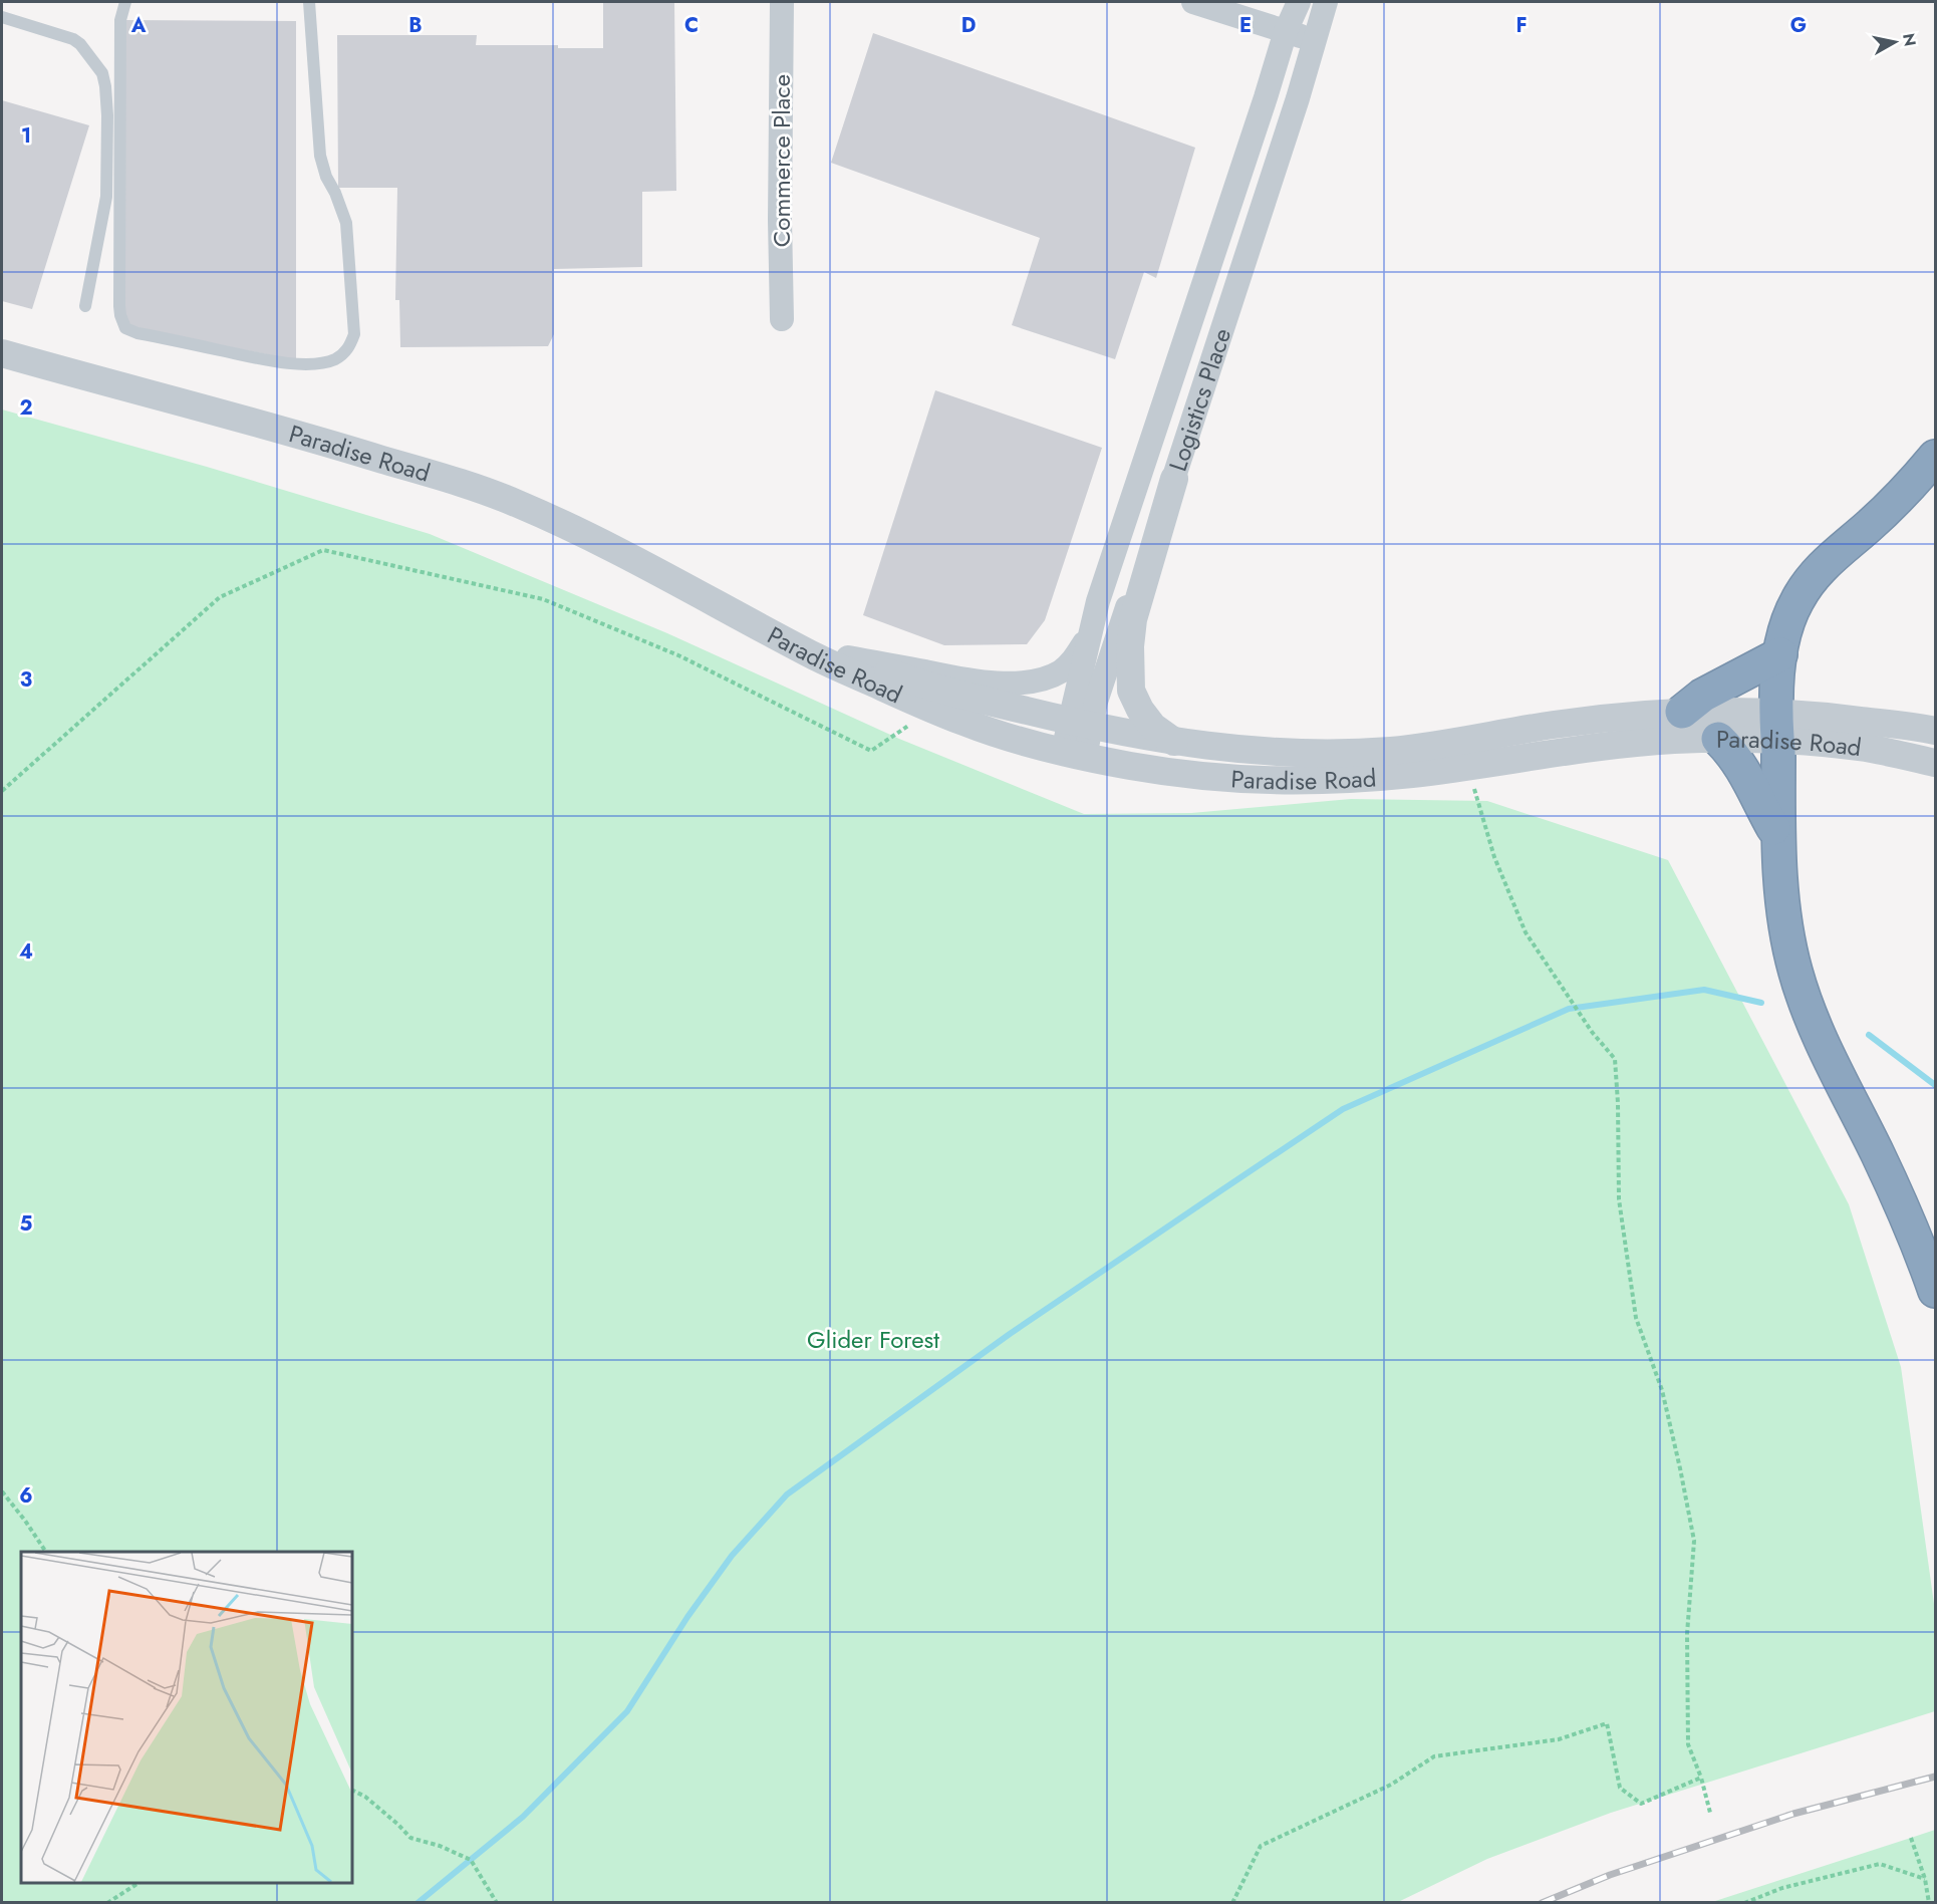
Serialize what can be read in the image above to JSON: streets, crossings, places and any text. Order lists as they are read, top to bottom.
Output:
{
  "streets": {
    "street": ["Commerce Place", "Logistics Place", "Paradise Road"]
  },
  "crossings": [
    ["Logistics Place", "Paradise Road"]
  ],
  "parks": ["Glider Forest"],
  "north": "right",
  "grid": {
    "columns": [
      "A",
      "B",
      "C",
      "D",
      "E",
      "F",
      "G"
    ],
    "rows": [
      "1",
      "2",
      "3",
      "4",
      "5",
      "6"
    ]
  }
}
